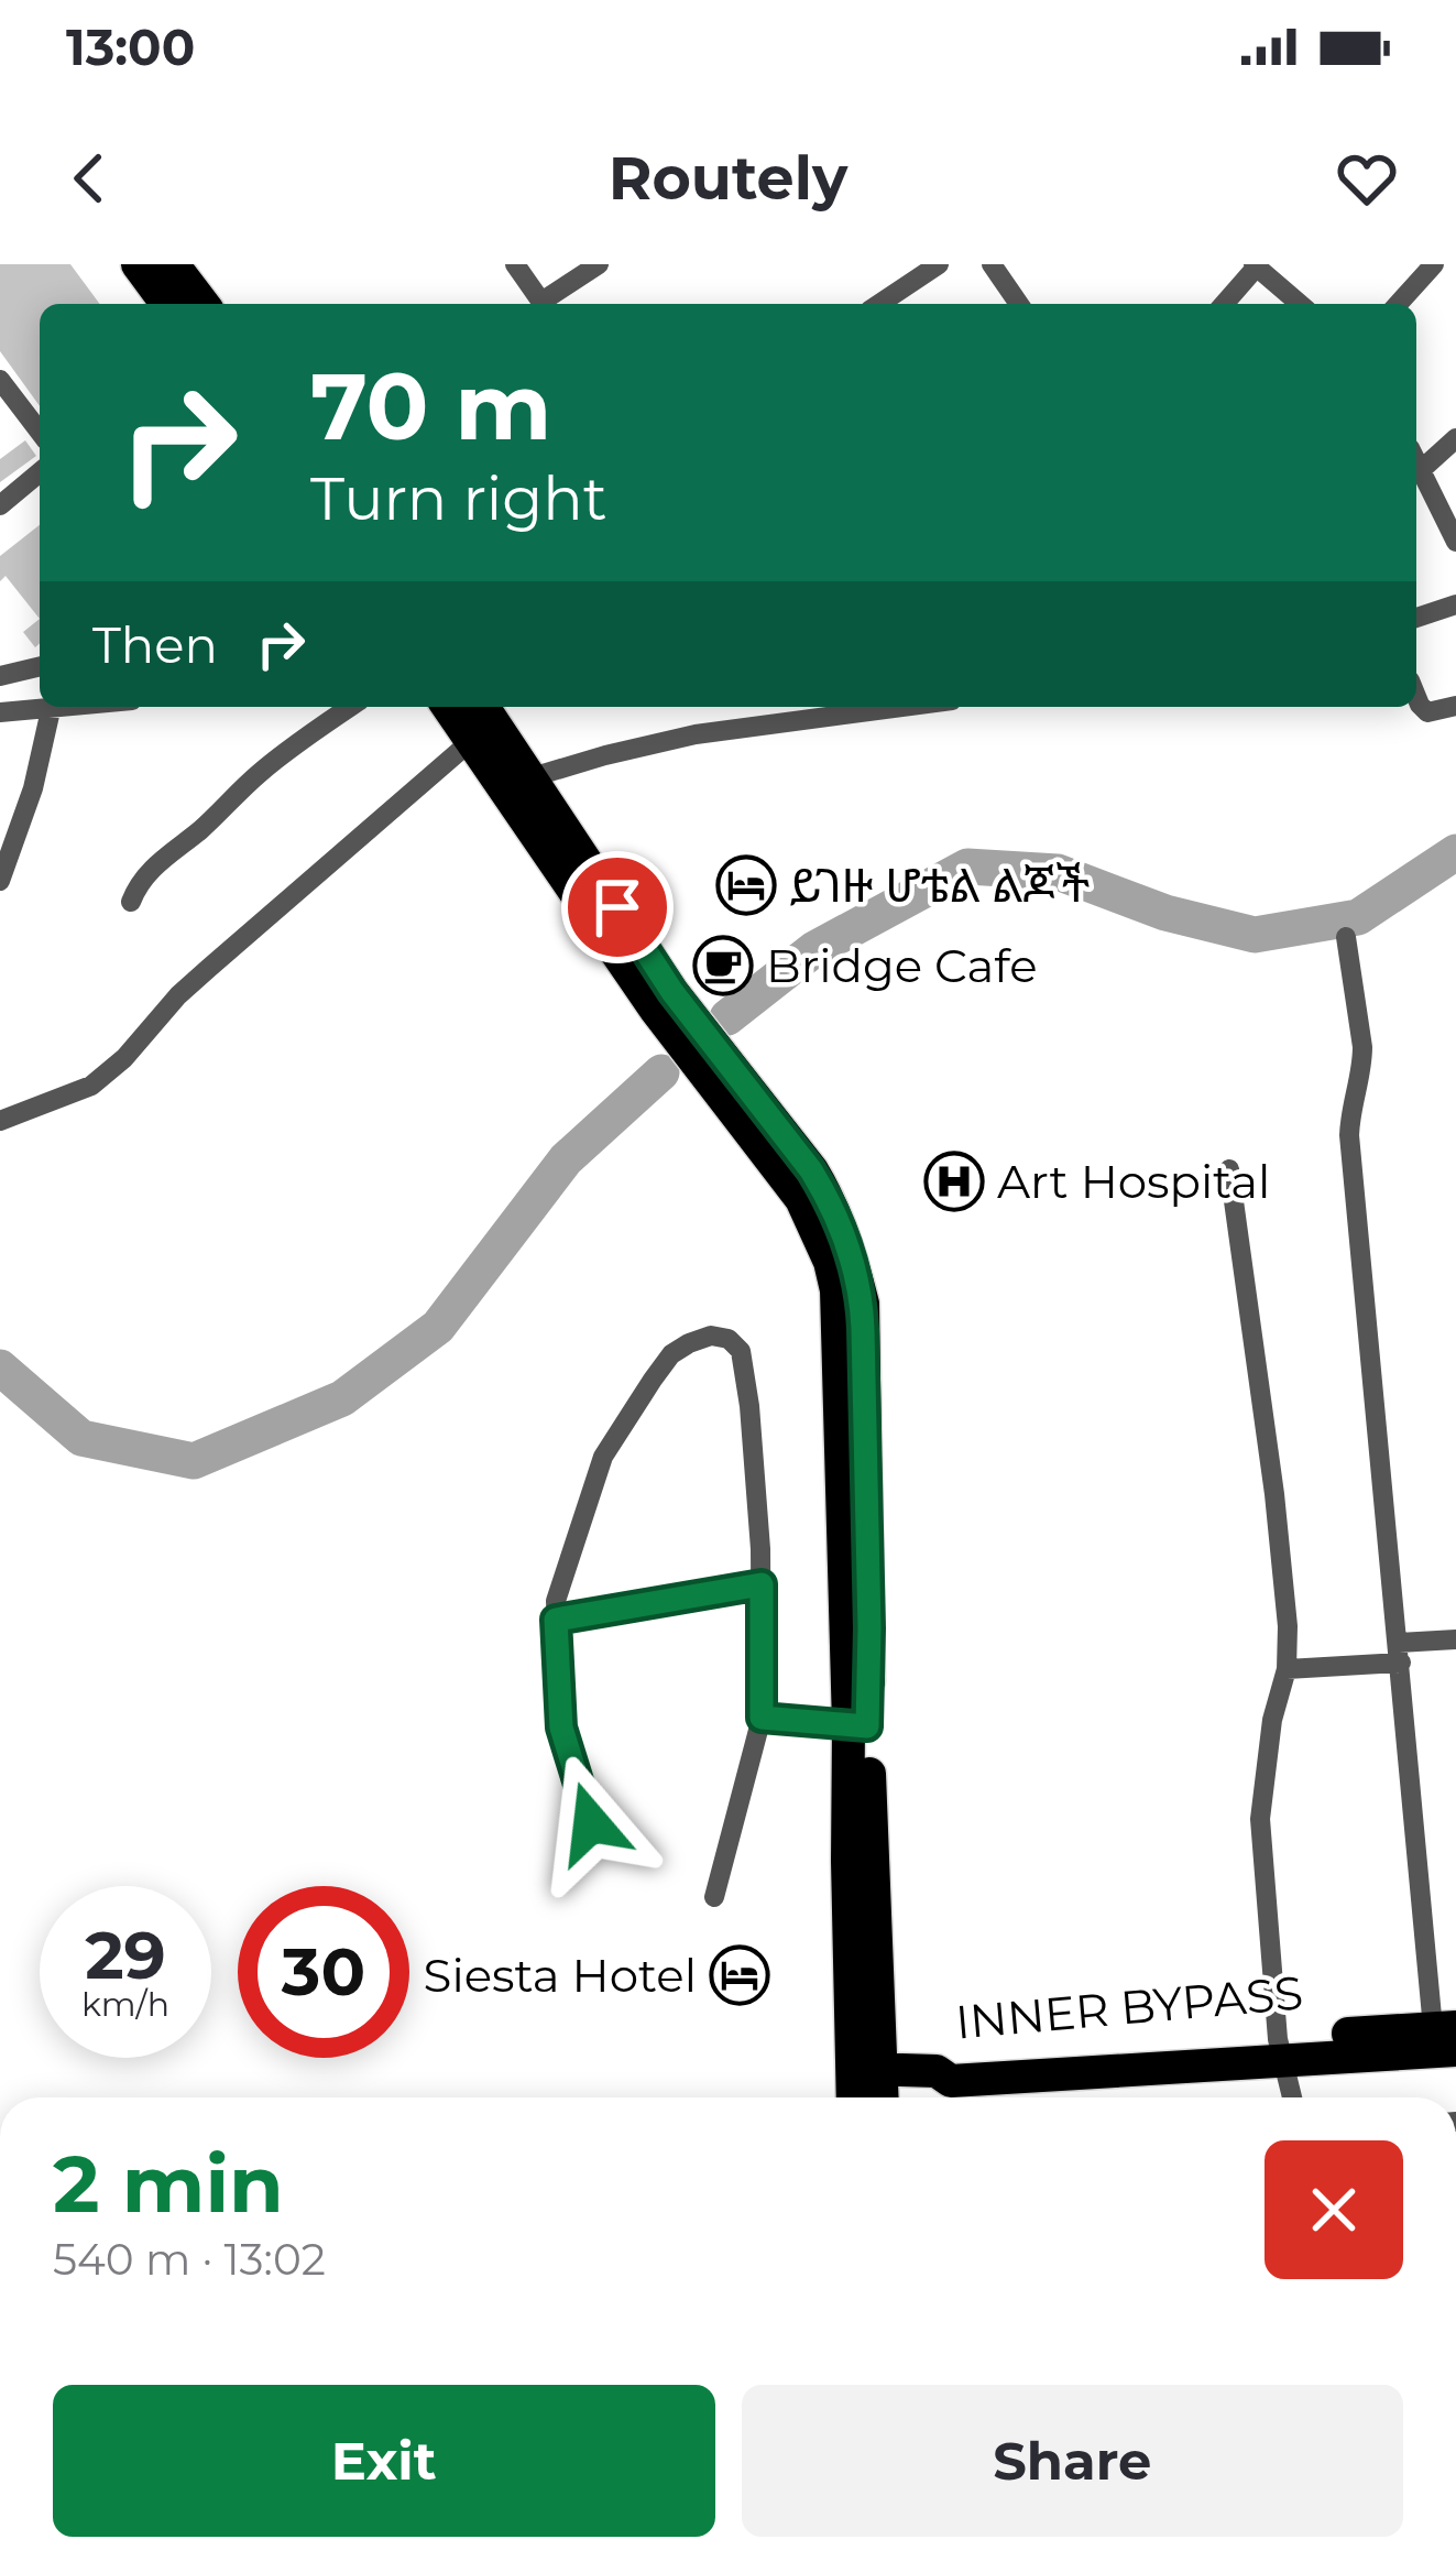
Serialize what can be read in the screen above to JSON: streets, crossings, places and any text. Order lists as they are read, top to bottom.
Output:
{
  "streets": {
    "main road": ["INNER BYPASS"]
  },
  "places": {
    "hotel": ["ይገዙ ሆቴል ልጆች", "Siesta Hotel"],
    "cafe": ["Bridge Cafe"],
    "hospital": ["Art Hospital"]
  },
  "page": {
    "status": "13:00",
    "header": "Routely",
    "turn": ["70 m", "Turn right"],
    "then": "Then",
    "speed": "29 km/h",
    "limit": "30",
    "heading": ["2 min", "540 m · 13:02"],
    "buttons": ["Exit", "Share"]
  }
}
